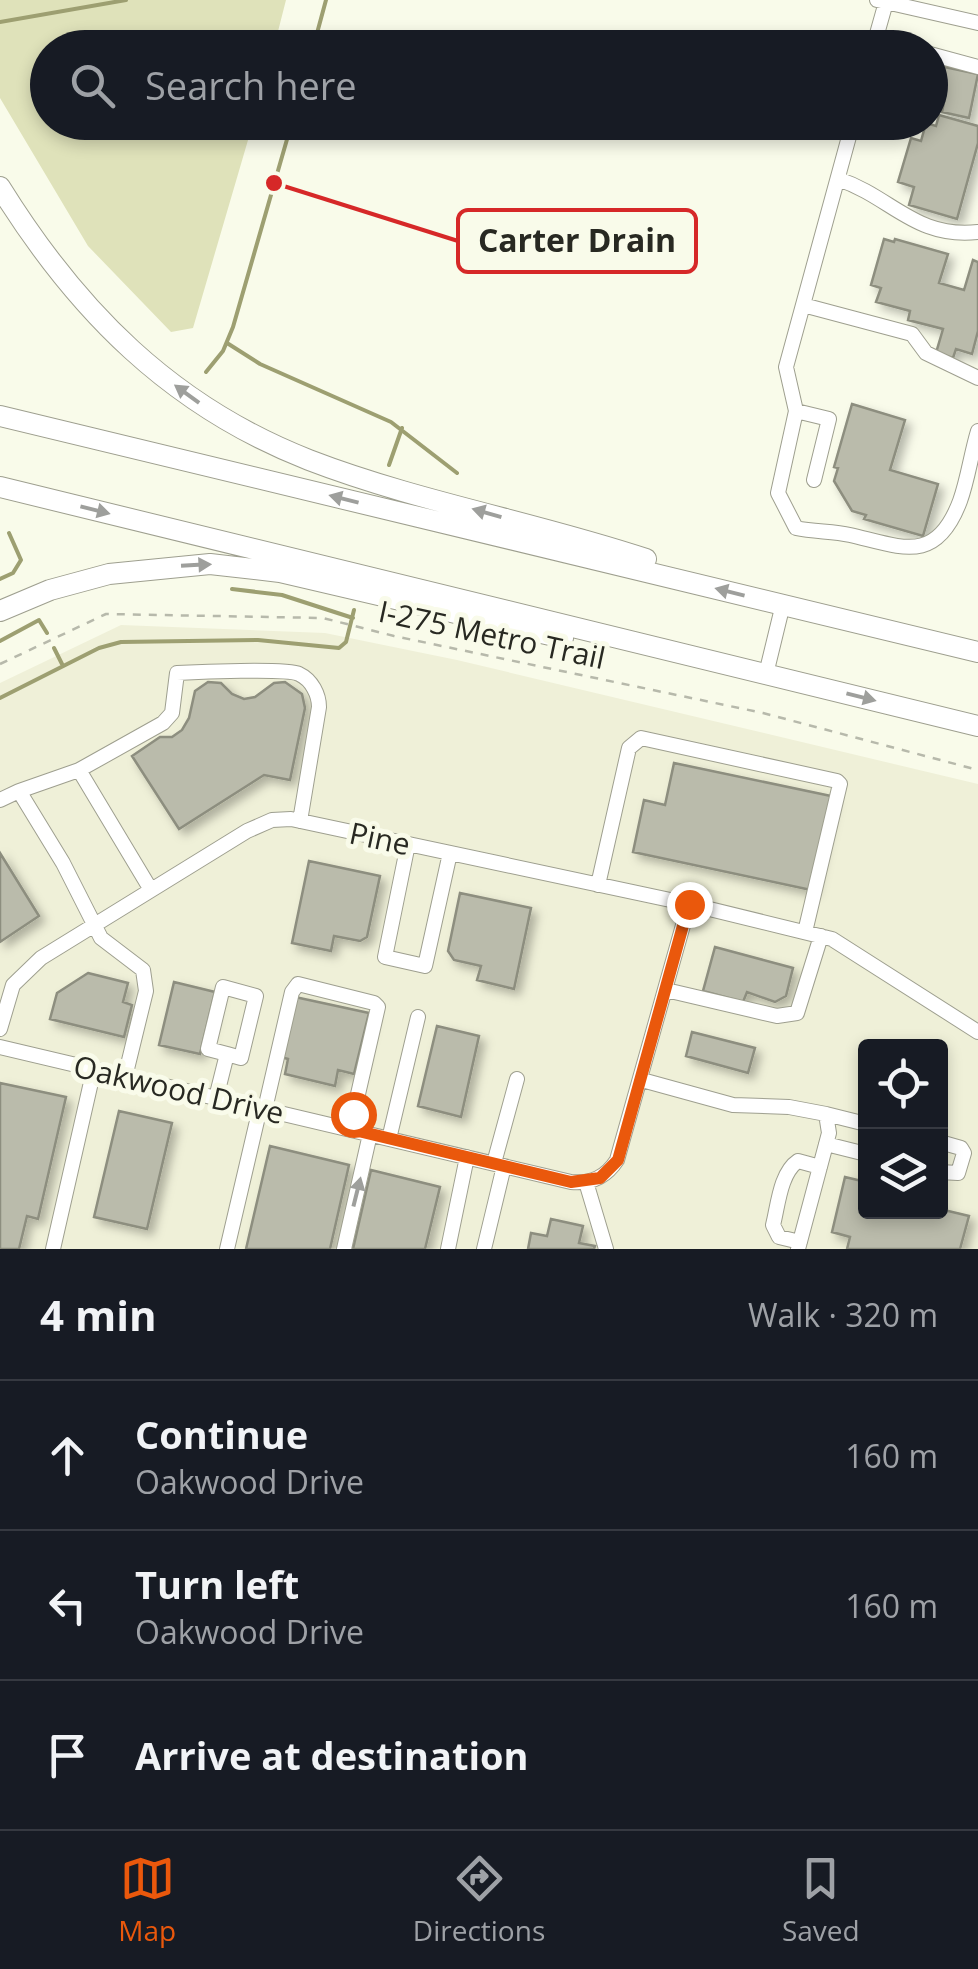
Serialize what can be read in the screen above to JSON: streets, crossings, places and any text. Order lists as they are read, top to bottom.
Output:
{
  "streets": {
    "street": ["Pine", "Oakwood Drive"],
    "path": ["I-275 Metro Trail"]
  },
  "places": ["Carter Drain"],
  "page": {
    "search": "Search here",
    "heading": ["4 min", "Walk · 320 m"],
    "list": [
      ["Continue", "Oakwood Drive", "160 m"],
      ["Turn left", "Oakwood Drive", "160 m"],
      "Arrive at destination"
    ],
    "nav": ["Map", "Directions", "Saved"]
  }
}
